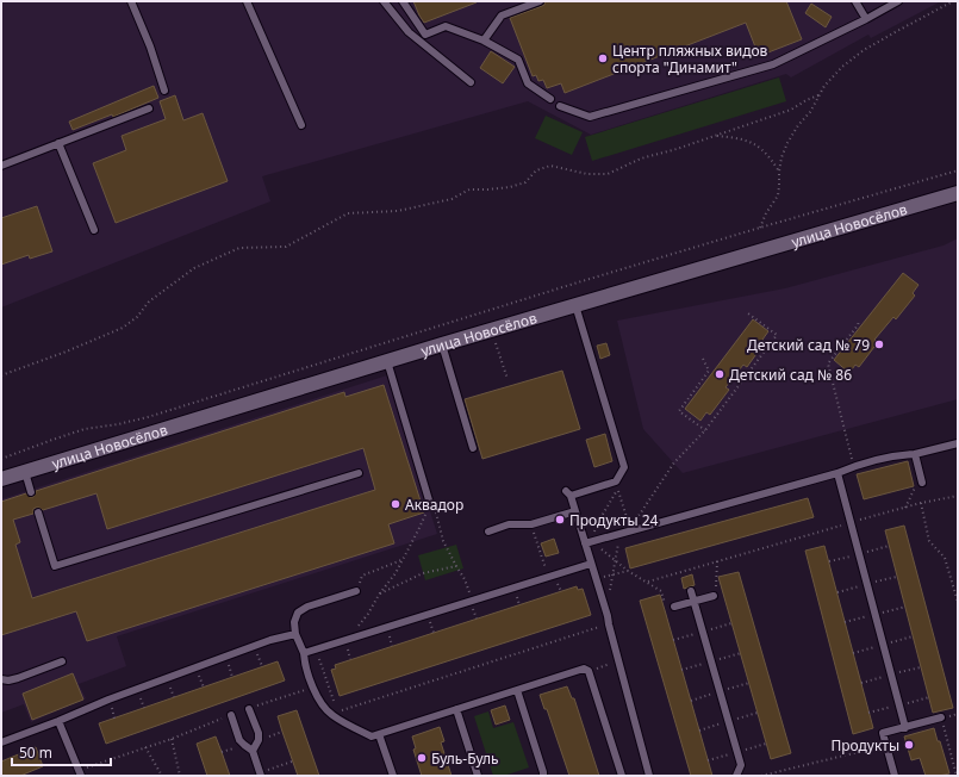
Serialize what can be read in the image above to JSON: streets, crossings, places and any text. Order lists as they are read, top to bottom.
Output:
{
  "streets": {
    "street": ["улица Новосёлов"]
  },
  "places": [
    "Центр пляжных видов спорта \"Динамит\"",
    "Детский сад № 79",
    "Детский сад № 86",
    "Аквадор",
    "Продукты 24",
    "Продукты",
    "Буль-Буль"
  ],
  "scale_bar": "50 m"
}
